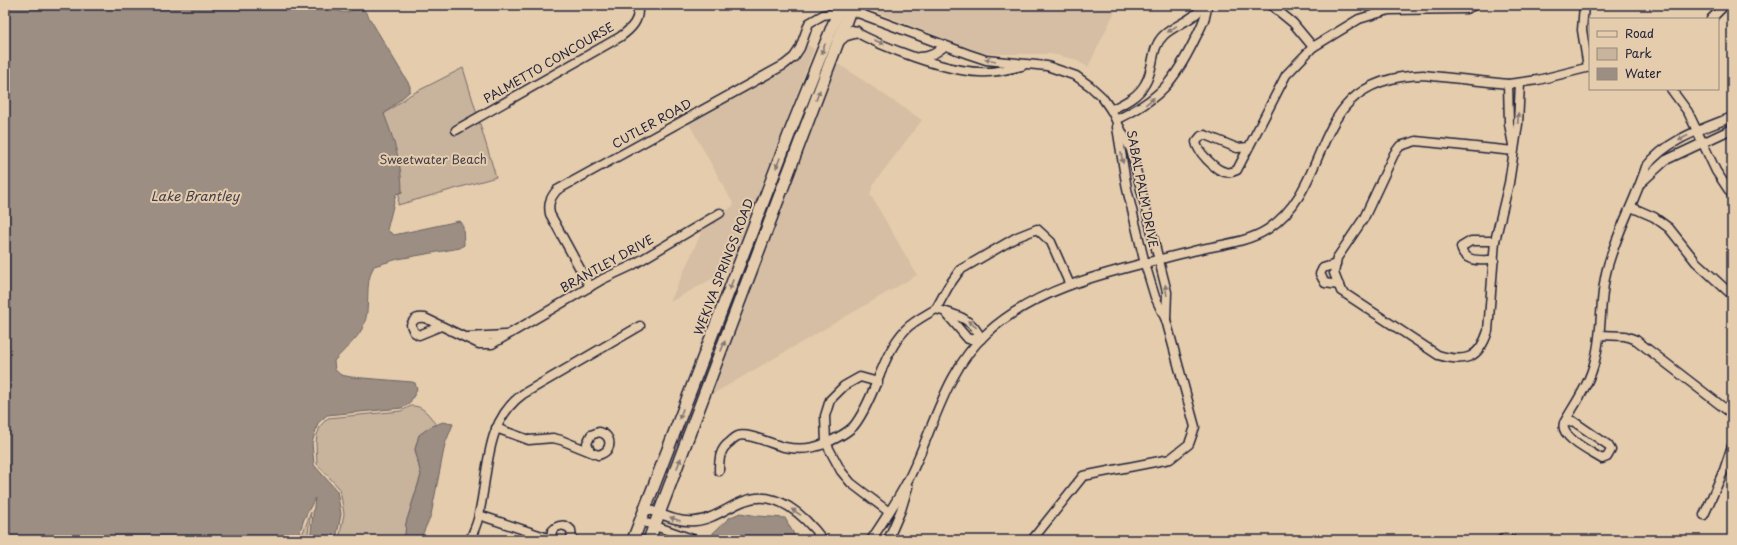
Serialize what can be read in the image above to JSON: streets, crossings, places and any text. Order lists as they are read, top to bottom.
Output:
{
  "streets": {
    "main road": ["WEKIVA SPRINGS ROAD"],
    "street": [
      "PALMETTO CONCOURSE",
      "CUTLER ROAD",
      "SABAL PALM DRIVE",
      "BRANTLEY DRIVE"
    ]
  },
  "crossings": [
    ["CUTLER ROAD", "SABAL PALM DRIVE"],
    ["CUTLER ROAD", "BRANTLEY DRIVE"],
    ["CUTLER ROAD", "WEKIVA SPRINGS ROAD"],
    ["SABAL PALM DRIVE", "WEKIVA SPRINGS ROAD"]
  ],
  "water": ["Lake Brantley"],
  "parks": ["Sweetwater Beach"],
  "legend": ["Road", "Park", "Water"]
}
